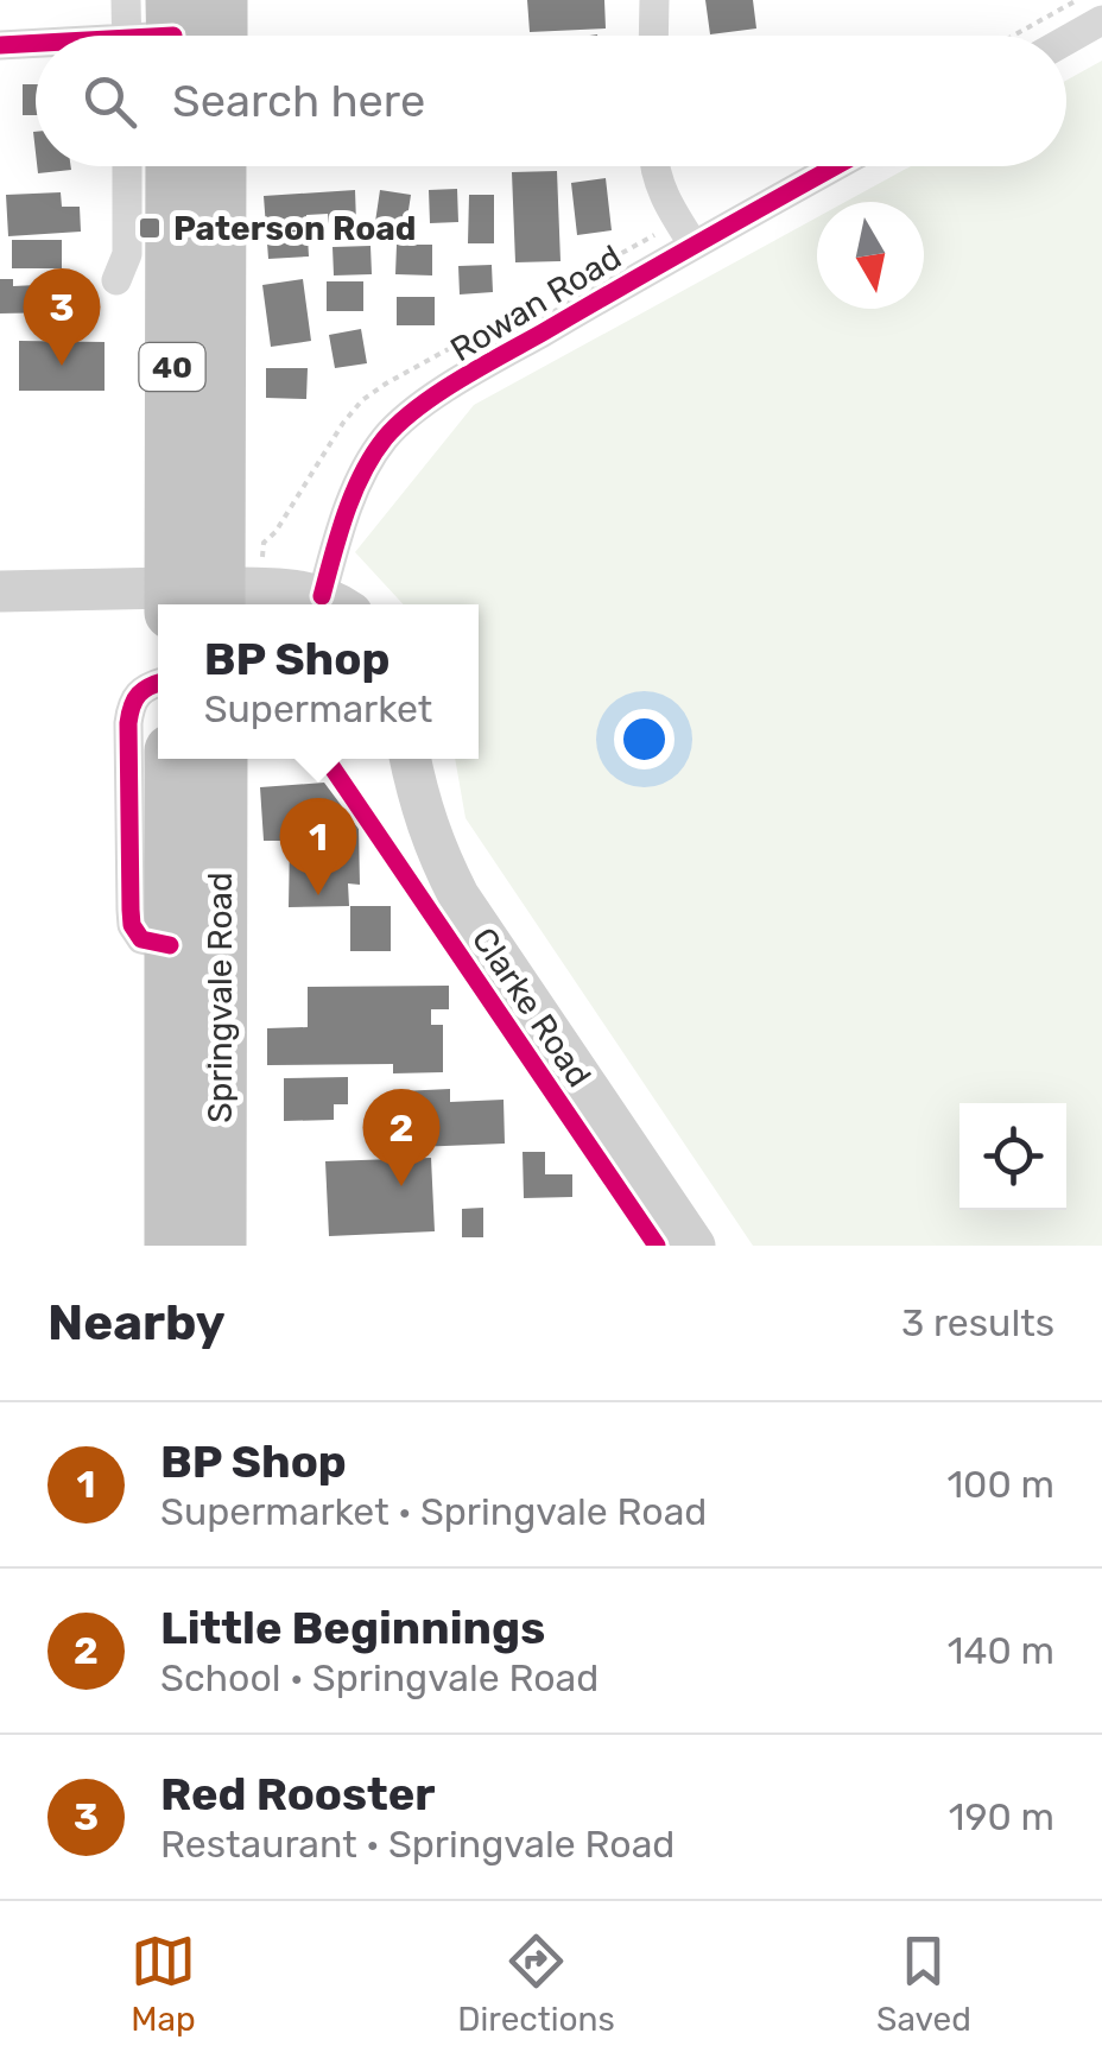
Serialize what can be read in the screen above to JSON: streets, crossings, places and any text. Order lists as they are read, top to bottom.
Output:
{
  "streets": {
    "highway": ["40", "Springvale Road"],
    "main road": ["Clarke Road"],
    "street": ["Rowan Road"]
  },
  "places": {
    "transit": ["Paterson Road"]
  },
  "north": "bottom",
  "page": {
    "search": "Search here",
    "pins": ["3", "1", "2"],
    "popup": ["BP Shop", "Supermarket"],
    "heading": ["Nearby", "3 results"],
    "list": [
      {
        "mark": "1",
        "name": "BP Shop",
        "note": "Supermarket · Springvale Road",
        "value": "100 m"
      },
      {
        "mark": "2",
        "name": "Little Beginnings",
        "note": "School · Springvale Road",
        "value": "140 m"
      },
      {
        "mark": "3",
        "name": "Red Rooster",
        "note": "Restaurant · Springvale Road",
        "value": "190 m"
      }
    ],
    "nav": ["Map", "Directions", "Saved"]
  }
}
